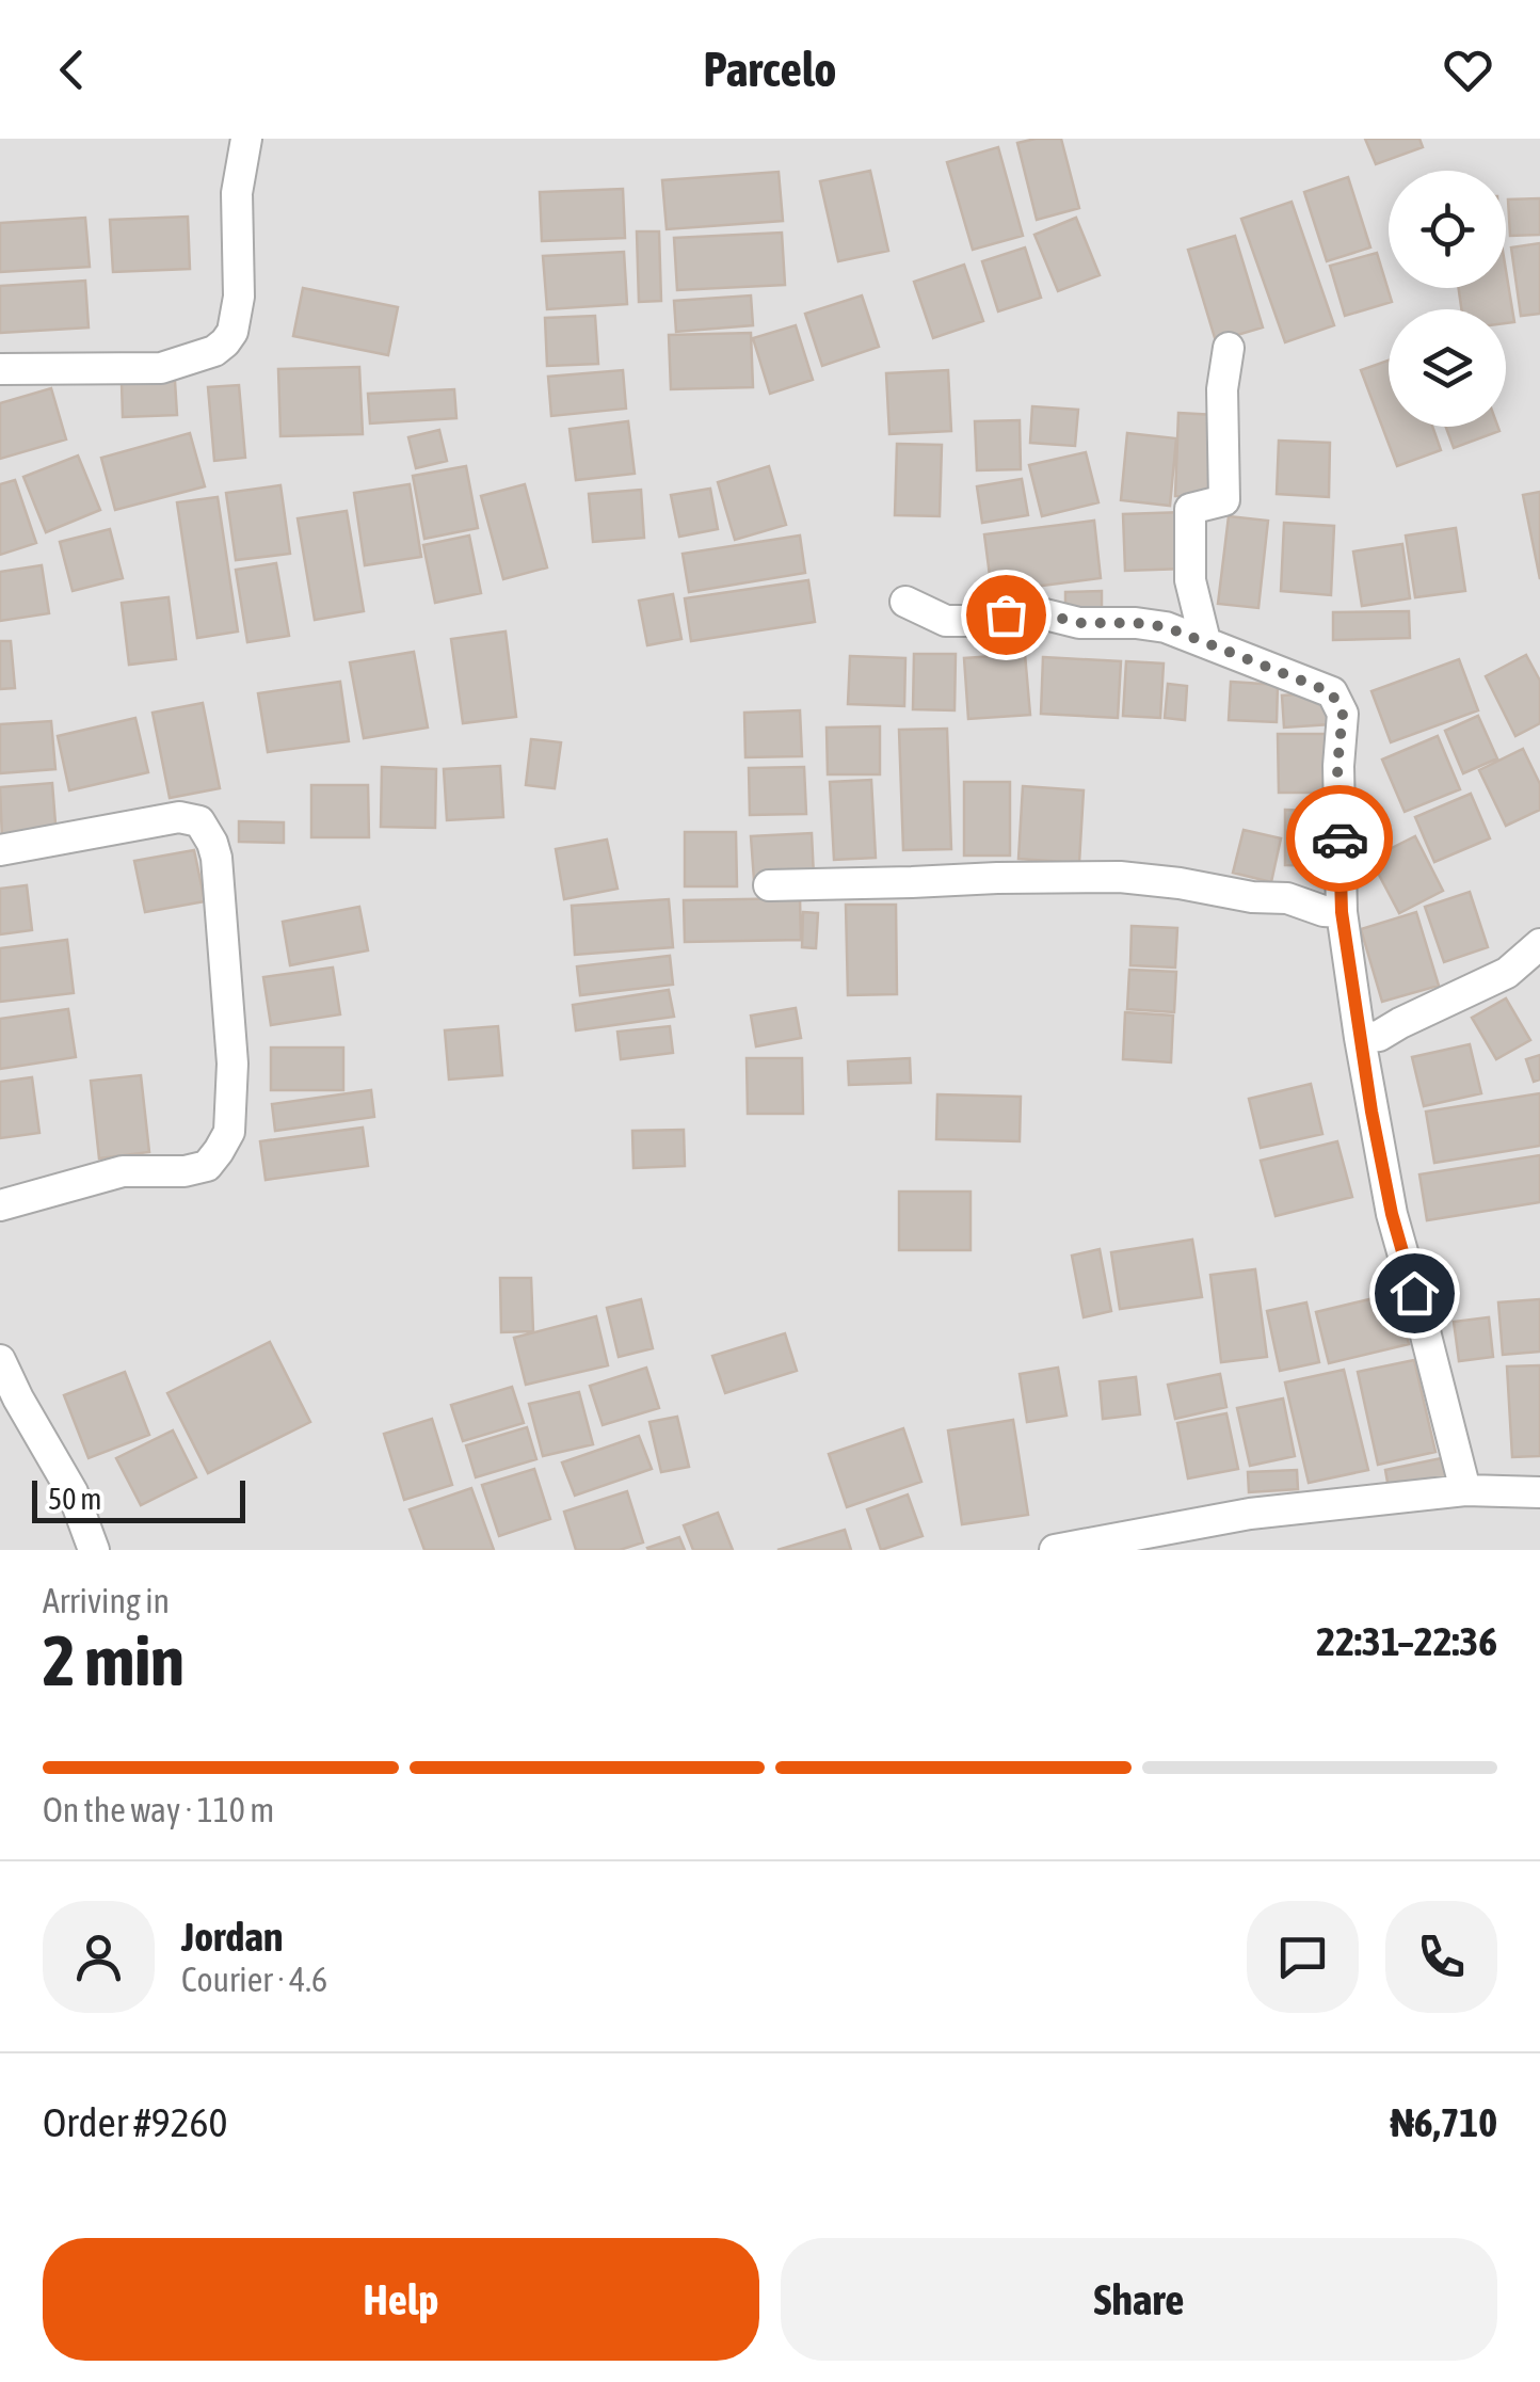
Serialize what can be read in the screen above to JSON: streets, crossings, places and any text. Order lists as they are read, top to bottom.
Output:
{
  "scale_bar": "50 m",
  "page": {
    "header": "Parcelo",
    "scale": "50 m",
    "heading": ["2 min", "Arriving in", "22:31–22:36"],
    "panel": [
      "Jordan",
      "Courier · 4.6",
      "Order #9260",
      "₦6,710"
    ],
    "bar": "On the way · 110 m",
    "buttons": ["Help", "Share"]
  }
}
